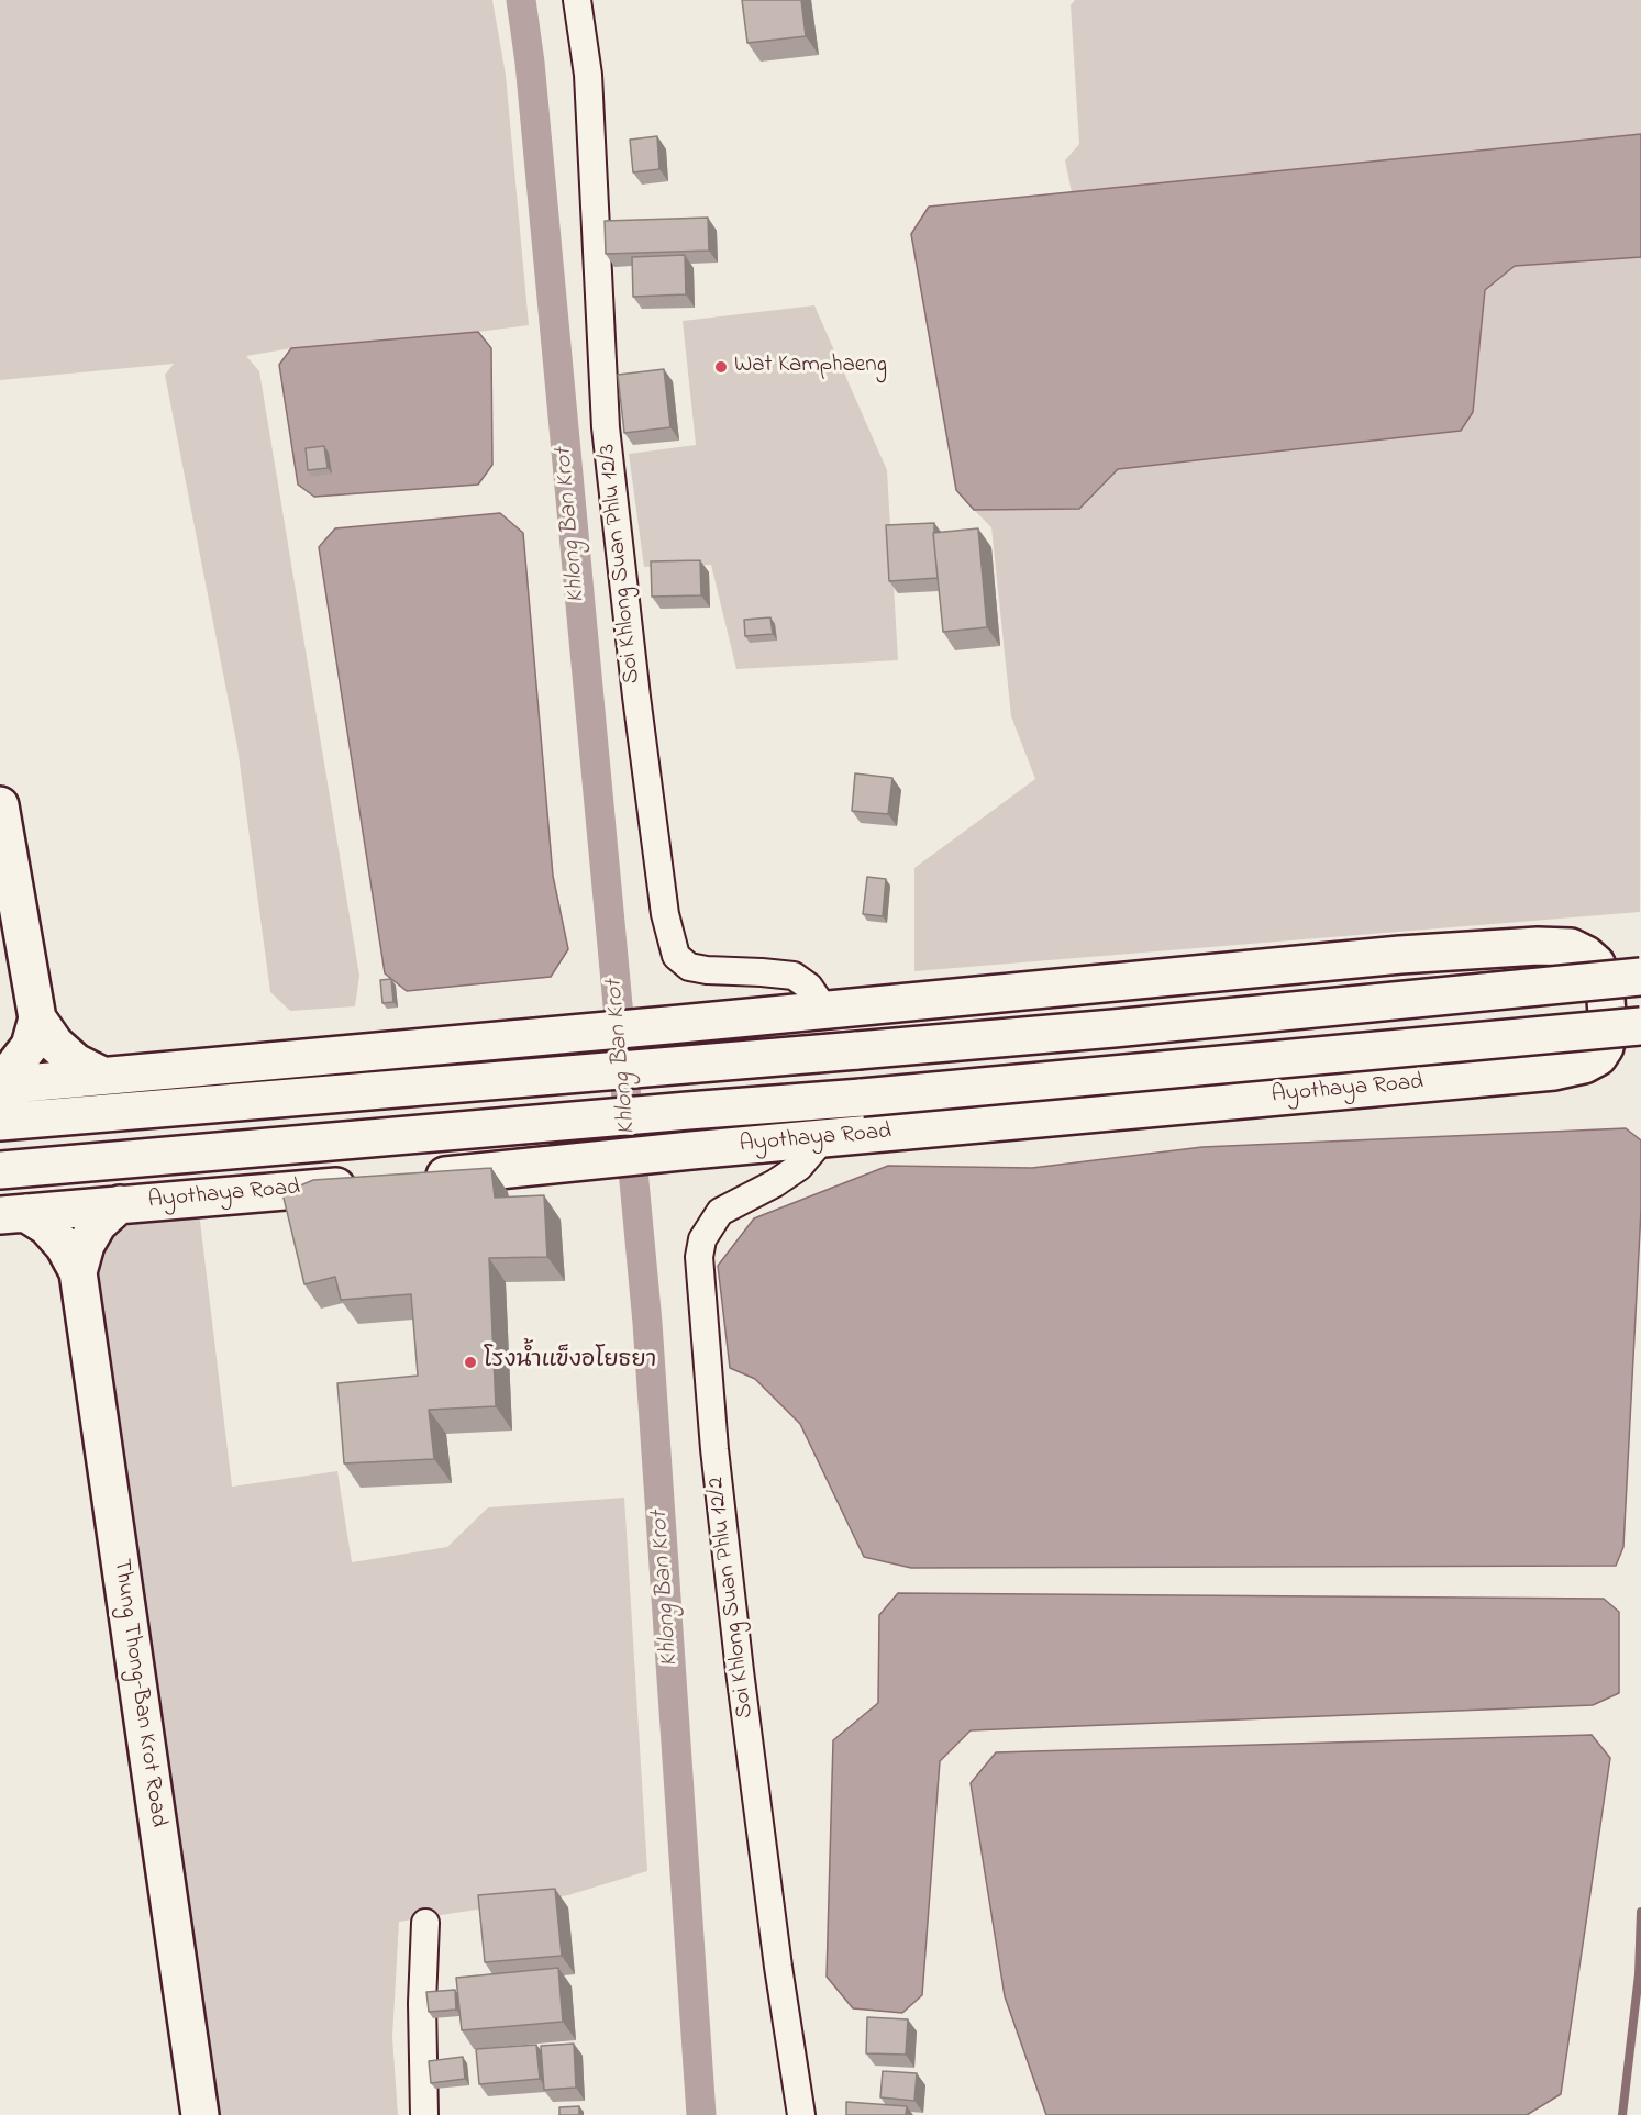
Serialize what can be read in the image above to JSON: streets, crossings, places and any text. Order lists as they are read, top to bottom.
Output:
{
  "streets": {
    "street": [
      "Soi Khlong Suan Phlu 12/3",
      "Ayothaya Road",
      "Soi Khlong Suan Phlu 12/2",
      "Thung Thong-Ban Krot Road"
    ]
  },
  "crossings": [
    ["Soi Khlong Suan Phlu 12/3", "Ayothaya Road"],
    ["Ayothaya Road", "Soi Khlong Suan Phlu 12/2"],
    ["Ayothaya Road", "Thung Thong-Ban Krot Road"]
  ],
  "water": ["Khlong Ban Krot"],
  "places": ["Wat Kamphaeng", "โรงน้ำแข็งอโยธยา"]
}
